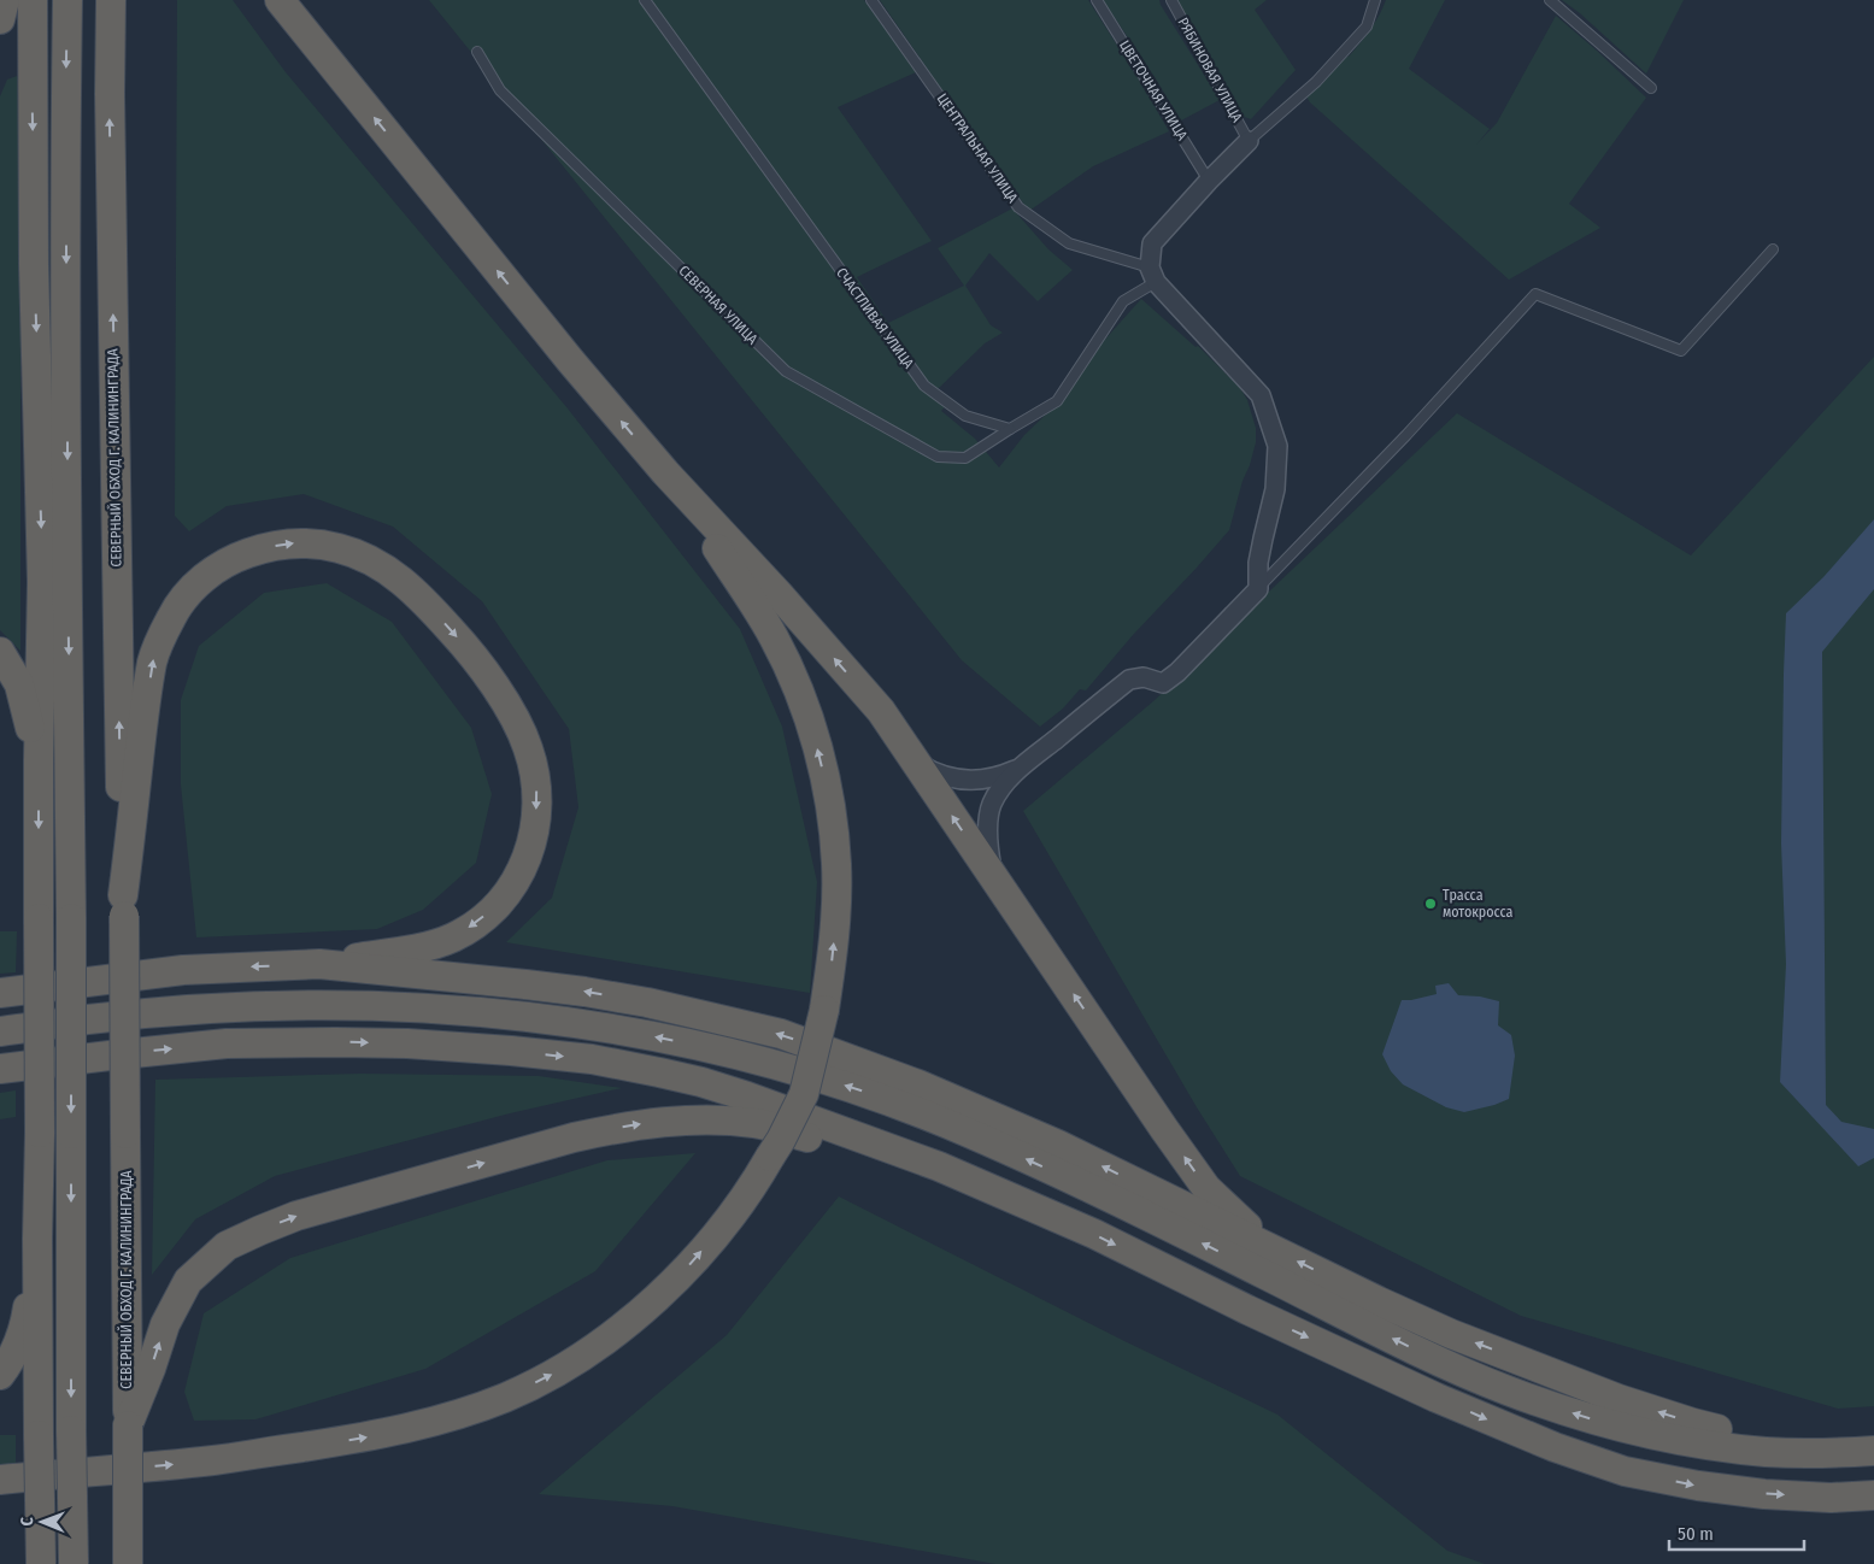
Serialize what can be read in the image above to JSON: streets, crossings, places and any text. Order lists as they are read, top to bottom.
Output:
{
  "streets": {
    "highway": ["СЕВЕРНЫЙ ОБХОД Г. КАЛИНИНГРАДА"],
    "lane": [
      "РЯБИНОВАЯ УЛИЦА",
      "ЦВЕТОЧНАЯ УЛИЦА",
      "ЦЕНТРАЛЬНАЯ УЛИЦА",
      "СЕВЕРНАЯ УЛИЦА",
      "СЧАСТЛИВАЯ УЛИЦА"
    ]
  },
  "crossings": [
    ["СЕВЕРНАЯ УЛИЦА", "СЧАСТЛИВАЯ УЛИЦА"]
  ],
  "places": ["Трасса мотокросса"],
  "scale_bar": "50 m",
  "north": "left"
}
